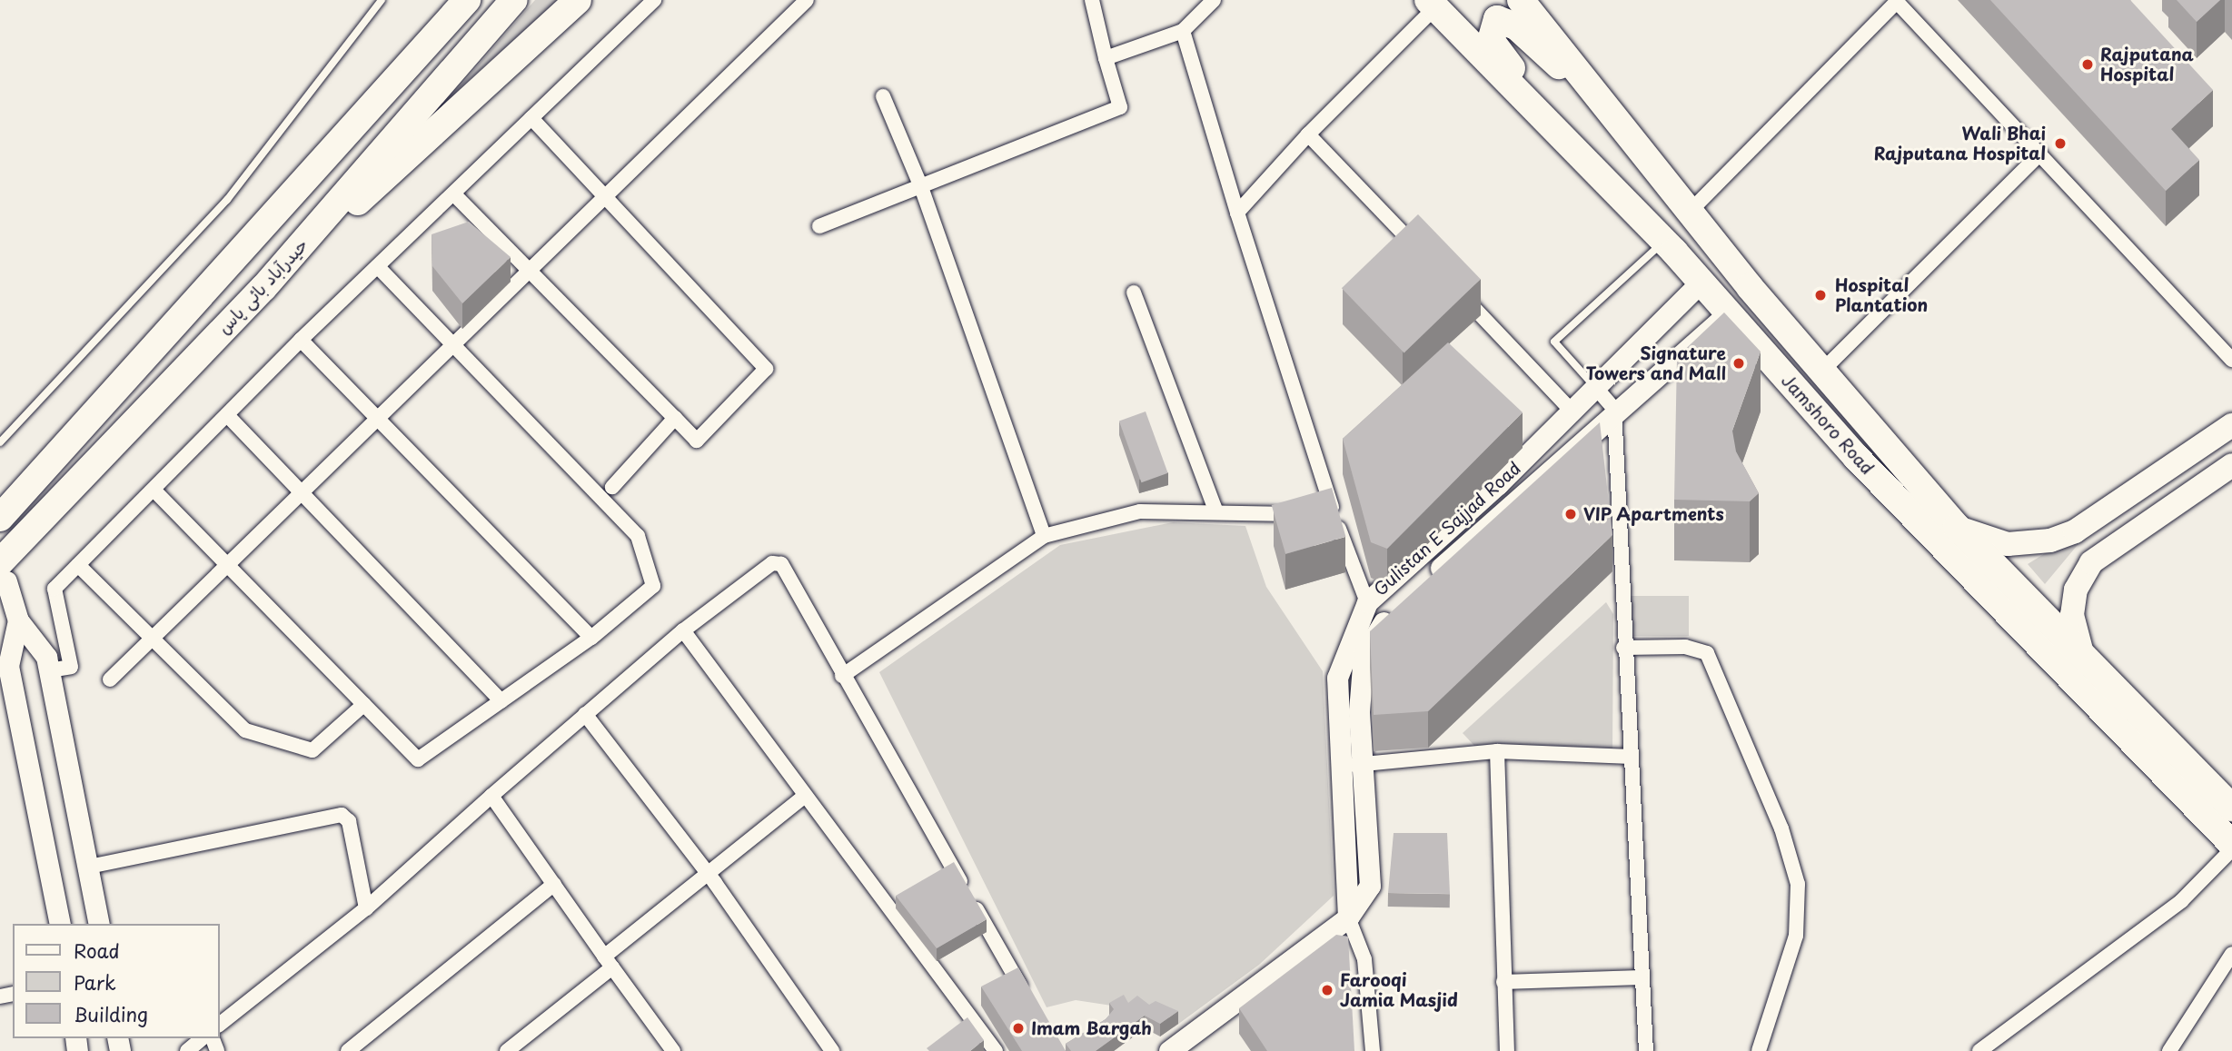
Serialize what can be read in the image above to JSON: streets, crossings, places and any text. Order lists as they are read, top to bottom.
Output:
{
  "streets": {
    "highway": ["حیدرآباد بائی پاس", "Jamshoro Road"],
    "street": ["Gulistan E Sajjad Road"]
  },
  "crossings": [
    ["Jamshoro Road", "Gulistan E Sajjad Road"]
  ],
  "places": [
    "Rajputana Hospital",
    "Wali Bhai Rajputana Hospital",
    "Hospital Plantation",
    "Signature Towers and Mall",
    "VIP Apartments",
    "Farooqi Jamia Masjid",
    "Imam Bargah"
  ],
  "legend": ["Road", "Park", "Building"]
}
